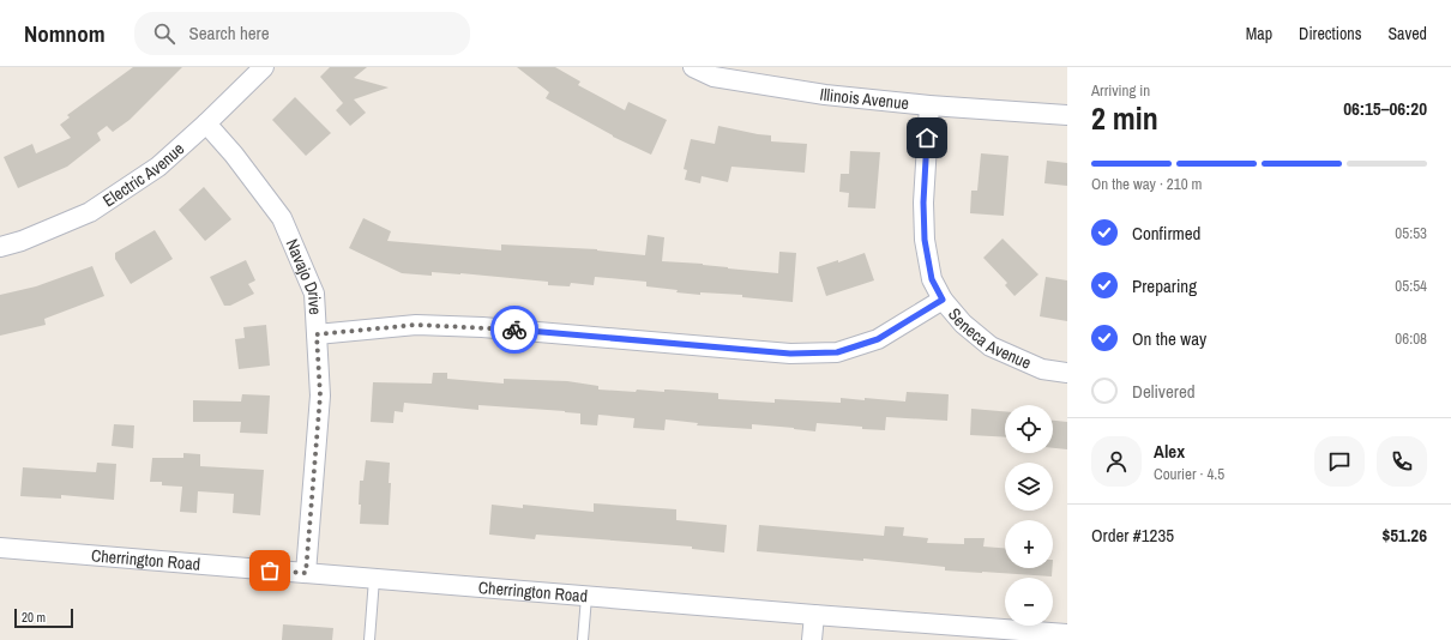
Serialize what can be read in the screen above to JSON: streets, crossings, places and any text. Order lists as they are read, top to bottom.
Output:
{
  "streets": {
    "street": [
      "Illinois Avenue",
      "Electric Avenue",
      "Navajo Drive",
      "Seneca Avenue",
      "Cherrington Road"
    ]
  },
  "crossings": [
    ["Illinois Avenue", "Seneca Avenue"],
    ["Electric Avenue", "Navajo Drive"],
    ["Navajo Drive", "Cherrington Road"]
  ],
  "scale_bar": "20 m",
  "page": {
    "header": "Nomnom",
    "search": "Search here",
    "nav": ["Map", "Directions", "Saved"],
    "heading": ["2 min", "Arriving in", "06:15–06:20"],
    "panel": [
      "Alex",
      "Courier · 4.5",
      "Order #1235",
      "$51.26"
    ],
    "bar": "On the way · 210 m",
    "list": [
      ["Confirmed", "05:53"],
      ["Preparing", "05:54"],
      ["On the way", "06:08"],
      "Delivered"
    ],
    "map_buttons": ["+", "−"],
    "scale": "20 m"
  }
}
